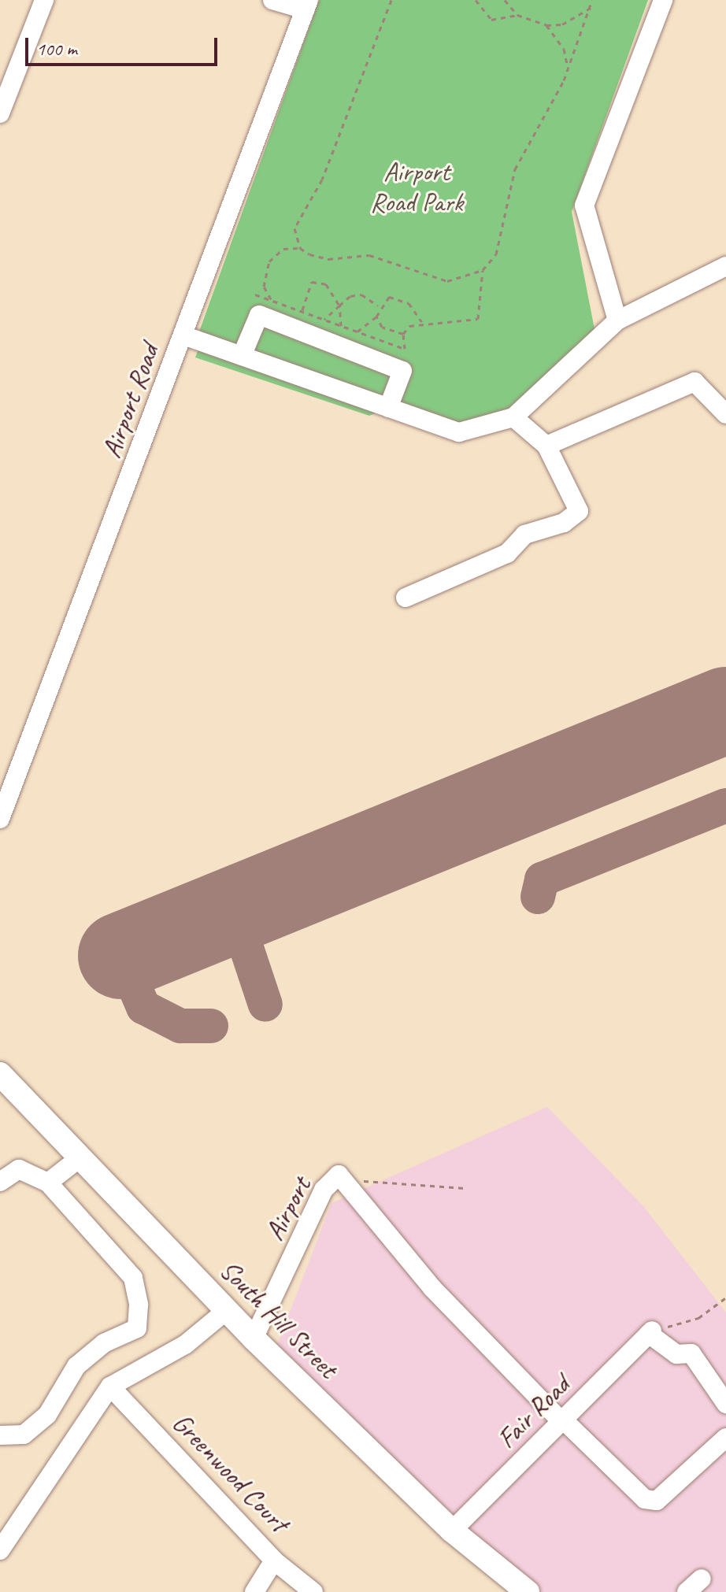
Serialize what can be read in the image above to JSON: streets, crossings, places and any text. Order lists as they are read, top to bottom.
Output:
{
  "streets": {
    "main road": ["South Hill Street"],
    "street": [
      "Airport Road",
      "Airport",
      "Fair Road",
      "Greenwood Court"
    ]
  },
  "crossings": [
    ["Airport", "South Hill Street"],
    ["South Hill Street", "Fair Road"]
  ],
  "parks": ["Airport Road Park"],
  "scale_bar": "100 m"
}
